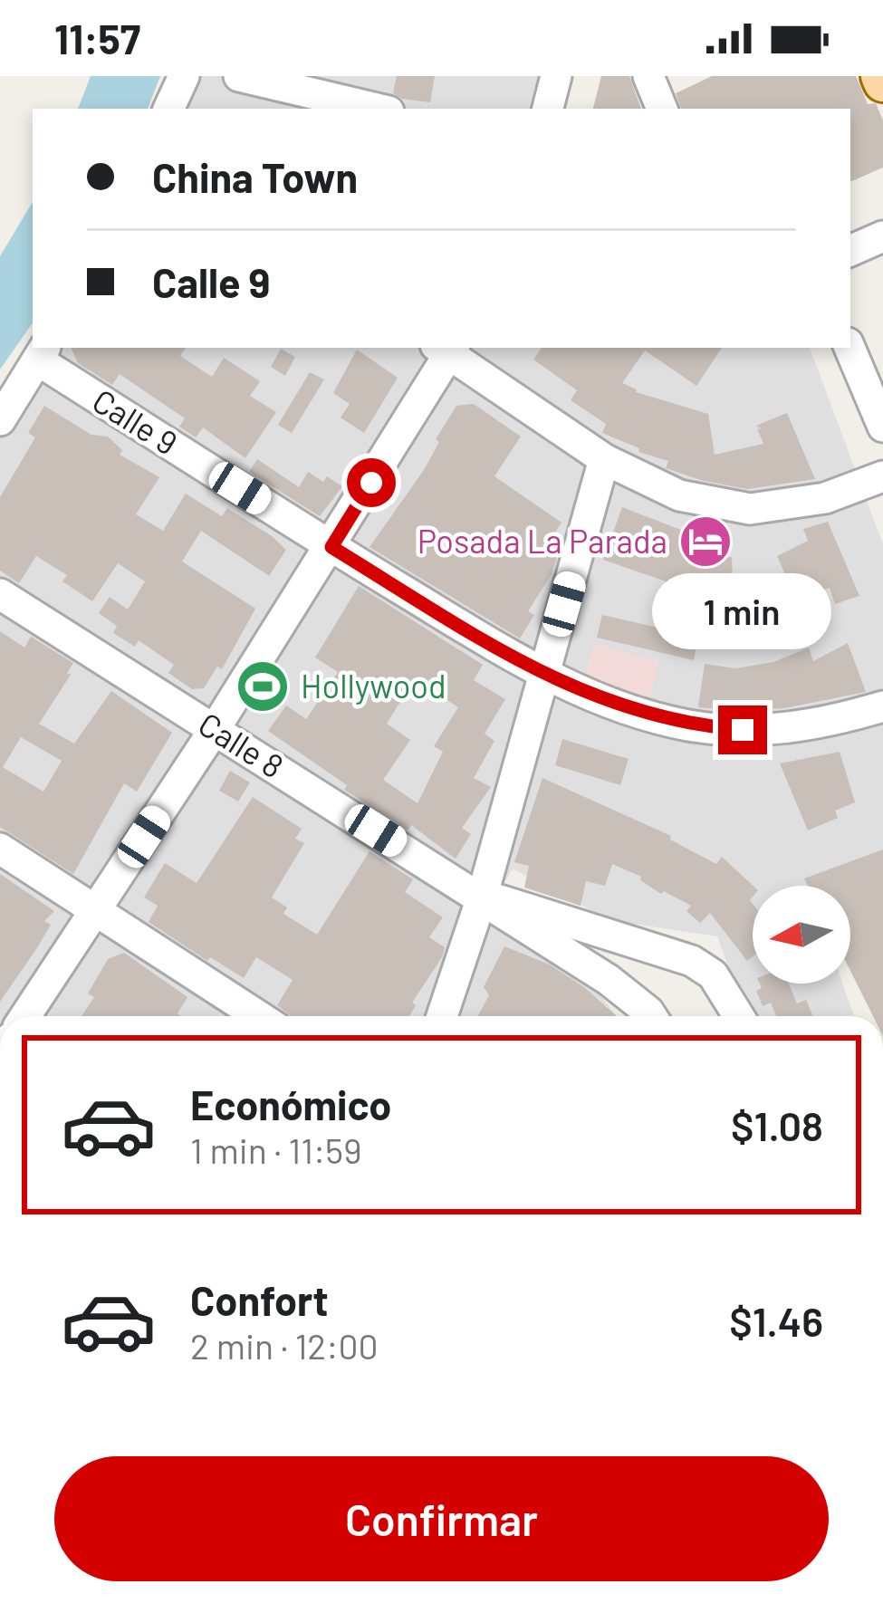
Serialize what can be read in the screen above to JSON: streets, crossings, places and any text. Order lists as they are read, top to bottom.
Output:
{
  "streets": {
    "street": ["Calle 9", "Calle 8"]
  },
  "places": {
    "hotel": ["Posada La Parada"],
    "sports": ["Hollywood"]
  },
  "north": "left",
  "page": {
    "status": "11:57",
    "banner": ["China Town", "Calle 9"],
    "bubble": "1 min",
    "list": [
      {
        "name": "Económico",
        "note": "1 min · 11:59",
        "value": "$1.08"
      },
      {
        "name": "Confort",
        "note": "2 min · 12:00",
        "value": "$1.46"
      }
    ],
    "buttons": "Confirmar"
  }
}
